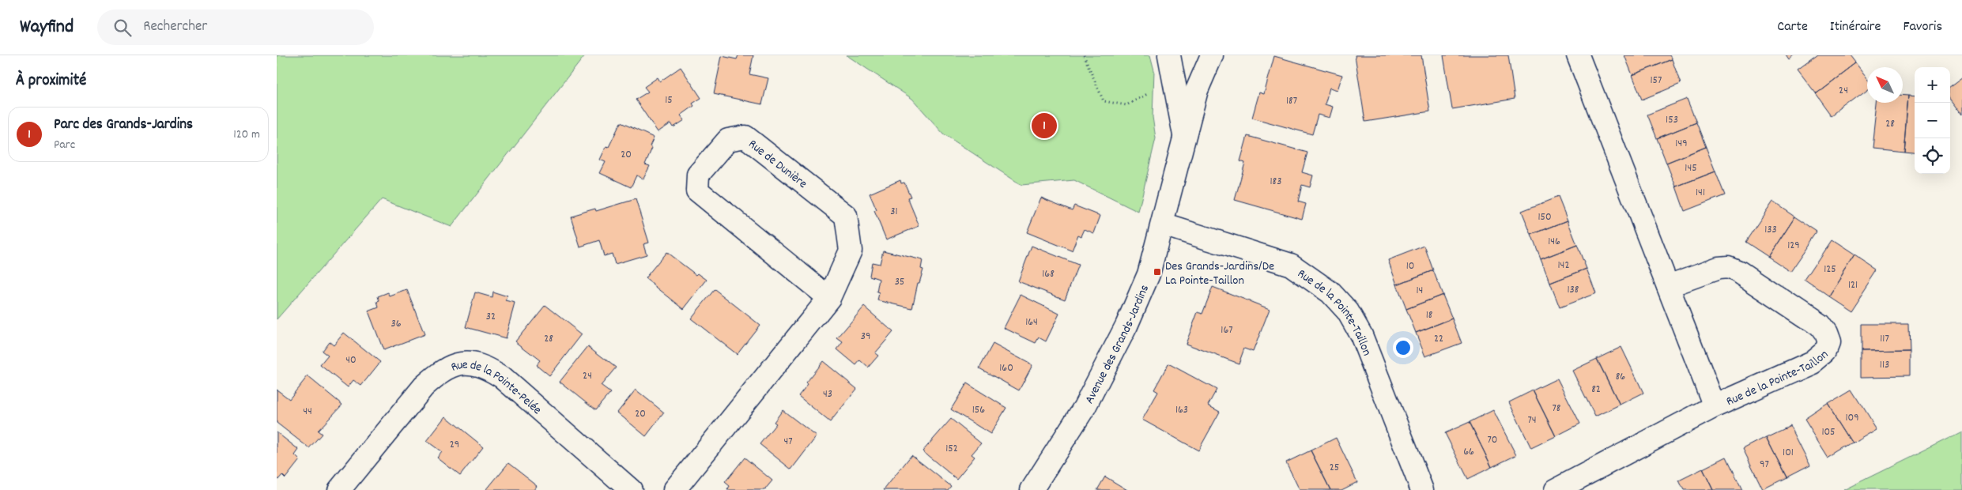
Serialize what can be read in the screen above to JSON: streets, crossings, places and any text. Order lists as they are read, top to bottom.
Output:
{
  "streets": {
    "street": [
      "Rue de Dunière",
      "Rue de la Pointe-Taillon",
      "Avenue des Grands-Jardins",
      "Rue de la Pointe-Pelée"
    ]
  },
  "crossings": [
    ["Rue de la Pointe-Taillon", "Avenue des Grands-Jardins"]
  ],
  "places": {
    "transit": ["Des Grands-Jardins/De La Pointe-Taillon"]
  },
  "house_numbers": [
    "157",
    "24",
    "15",
    "187",
    "153",
    "28",
    "149",
    "20",
    "145",
    "183",
    "141",
    "31",
    "150",
    "133",
    "146",
    "129",
    "142",
    "10",
    "125",
    "168",
    "35",
    "121",
    "138",
    "14",
    "18",
    "32",
    "164",
    "36",
    "167",
    "39",
    "28",
    "22",
    "117",
    "40",
    "113",
    "160",
    "24",
    "86",
    "82",
    "43",
    "78",
    "156",
    "163",
    "44",
    "20",
    "109",
    "74",
    "105",
    "70",
    "47",
    "29",
    "152",
    "66",
    "101",
    "97",
    "25"
  ],
  "north": "top left",
  "page": {
    "header": "Wayfind",
    "search": "Rechercher",
    "nav": ["Carte", "Itinéraire", "Favoris"],
    "heading": "À proximité",
    "map_buttons": ["+", "−"],
    "list": [
      {
        "mark": "1",
        "name": "Parc des Grands-Jardins",
        "note": "Parc",
        "value": "120 m"
      }
    ],
    "pins": "1"
  }
}
